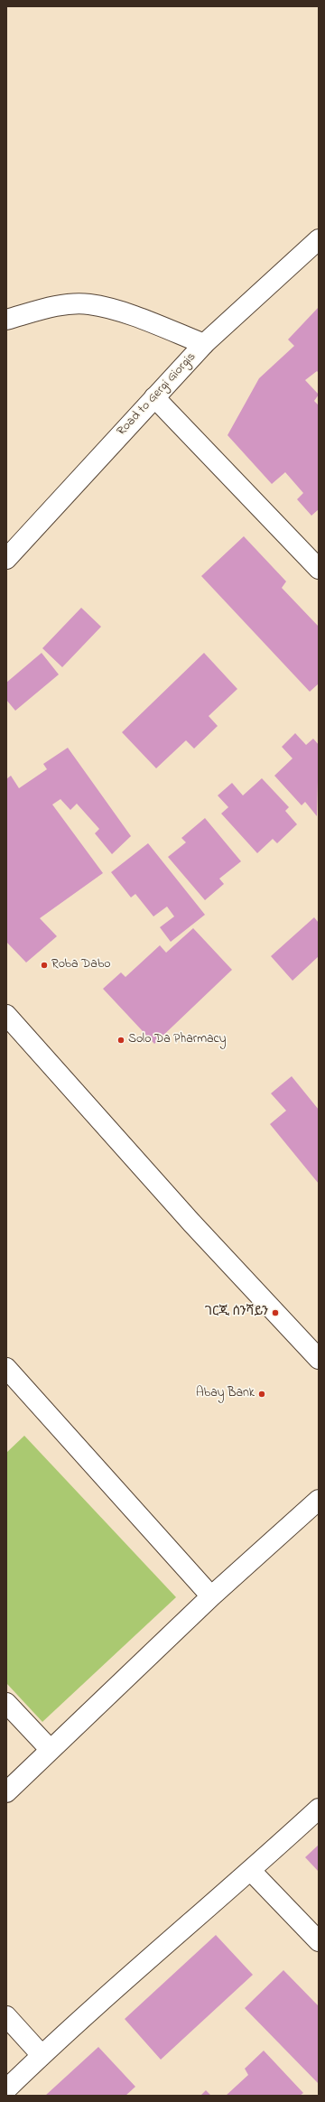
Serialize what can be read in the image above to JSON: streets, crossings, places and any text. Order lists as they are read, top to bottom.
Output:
{
  "streets": {
    "street": ["Road to Gergi Giorgis"]
  },
  "places": [
    "Roba Dabo",
    "Solo Da Pharmacy",
    "ገርጂ ሰንሻይን",
    "Abay Bank"
  ]
}
